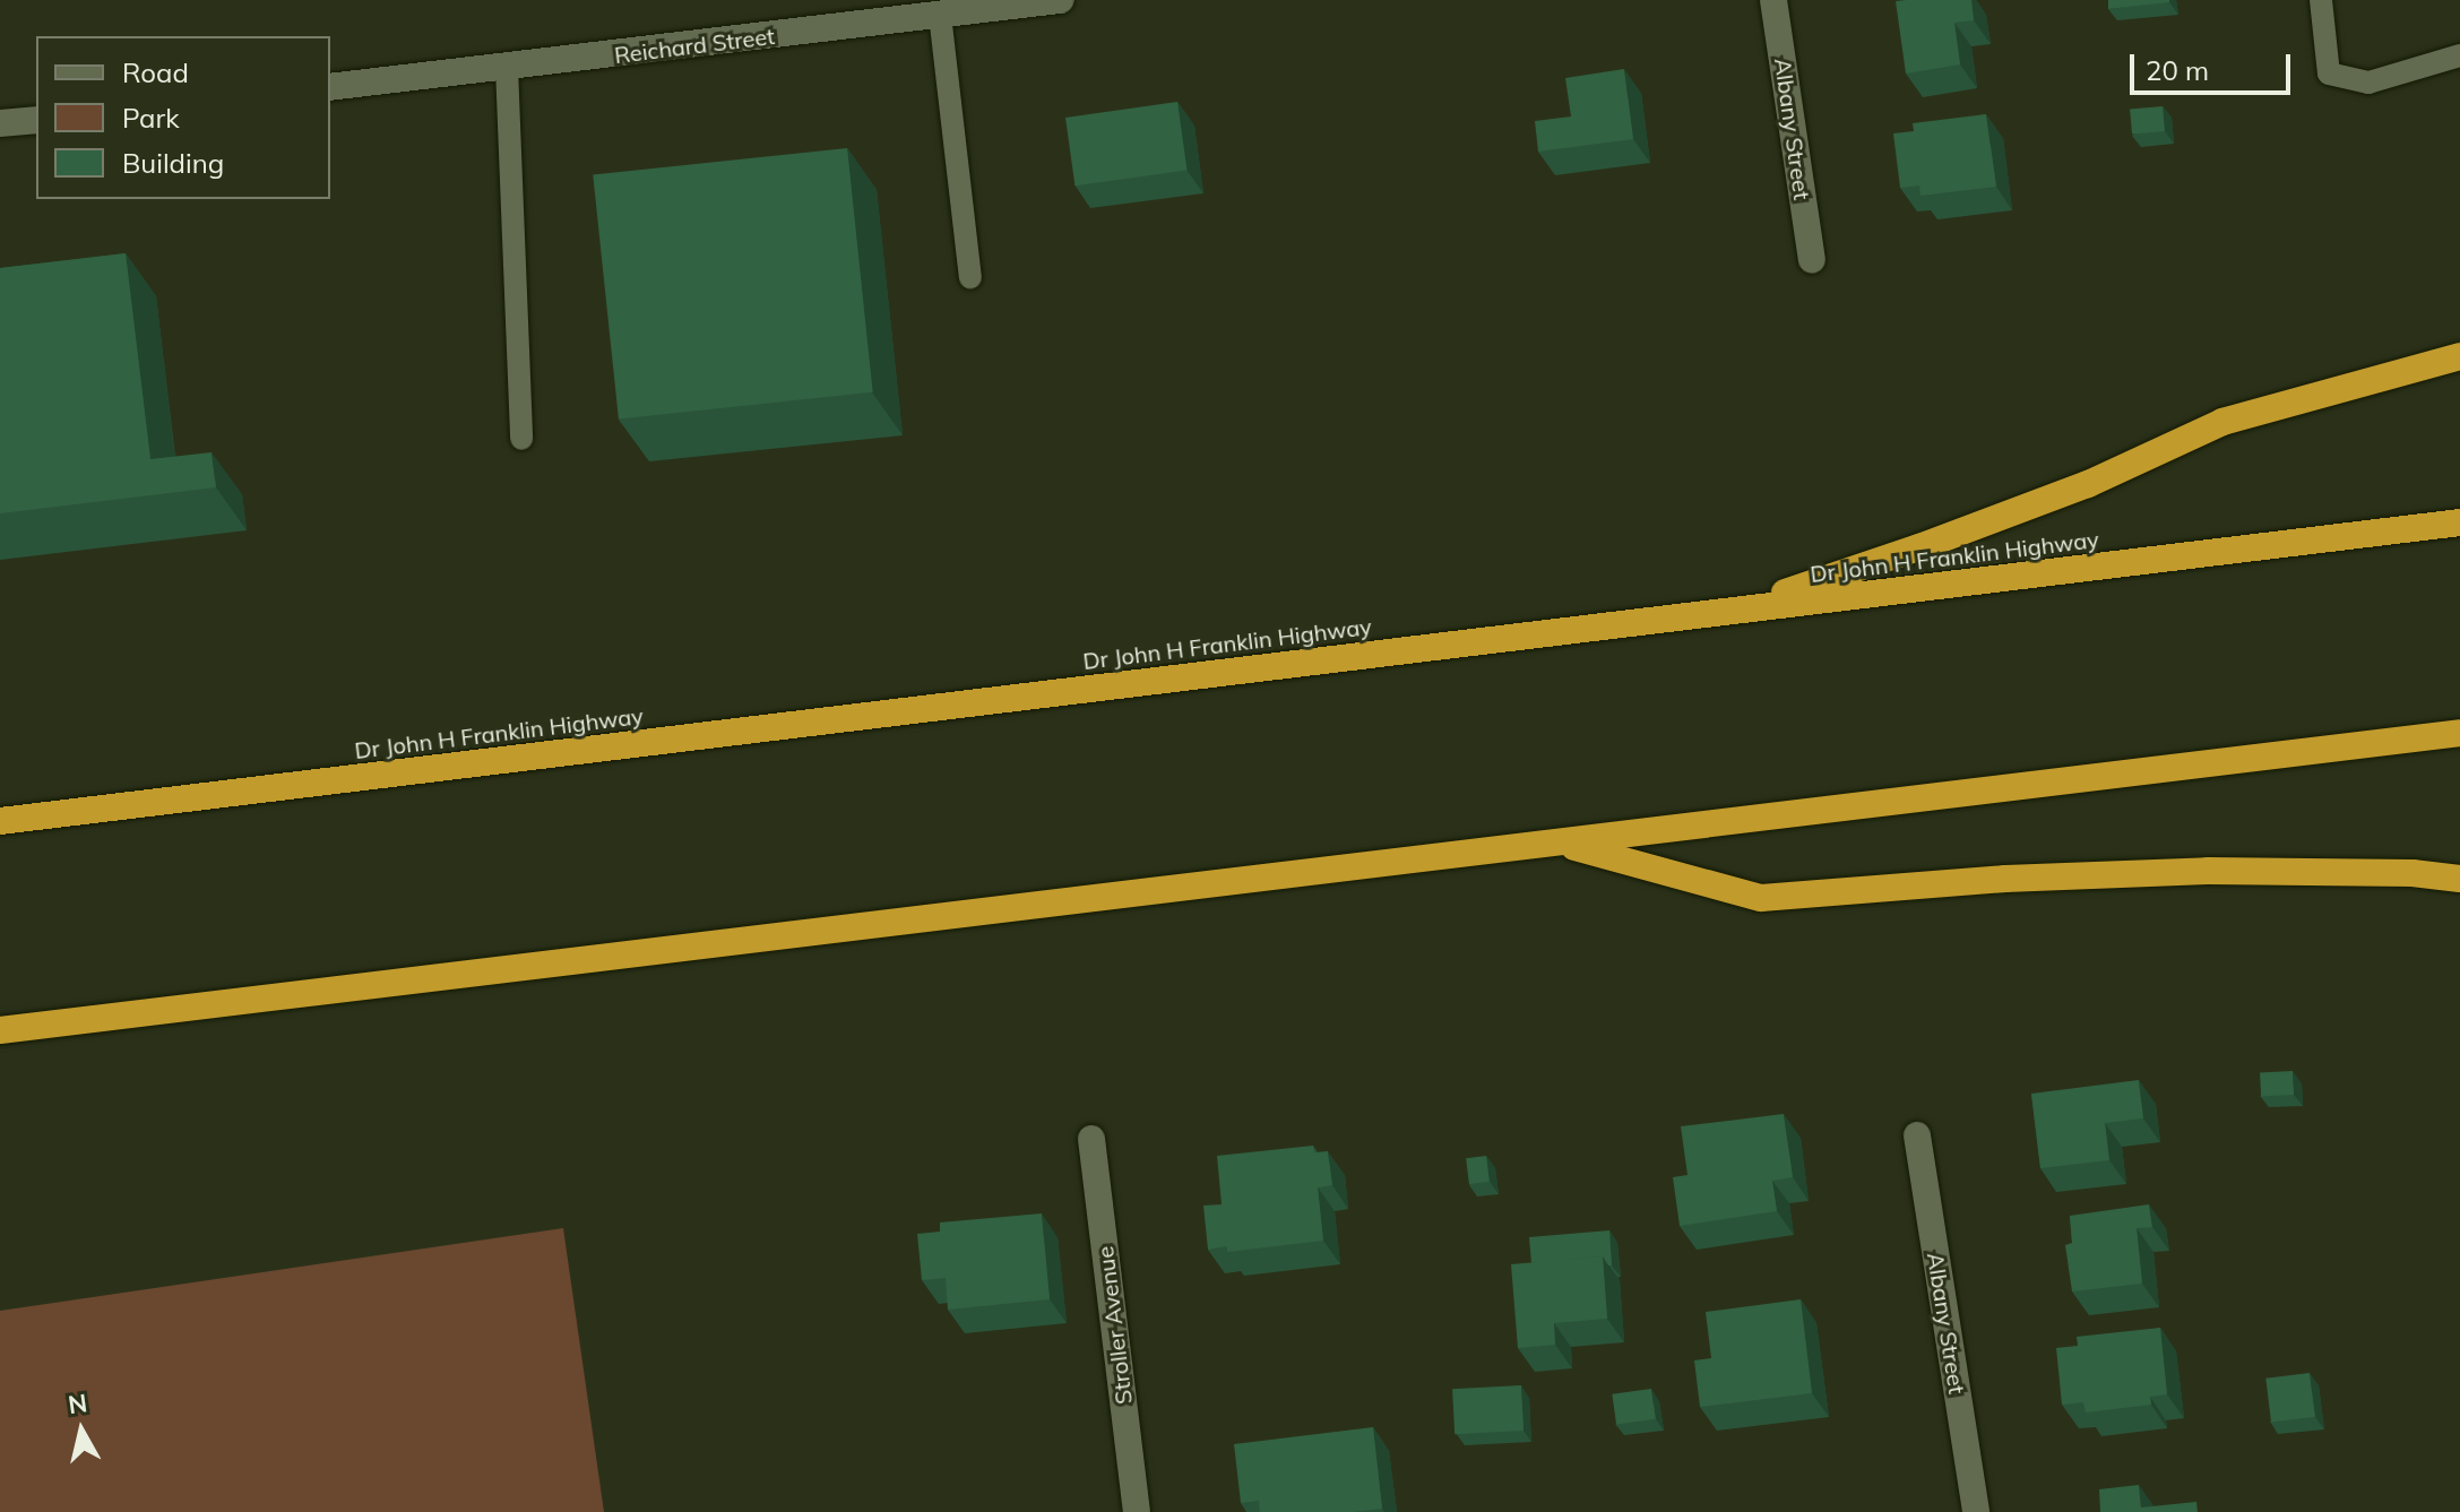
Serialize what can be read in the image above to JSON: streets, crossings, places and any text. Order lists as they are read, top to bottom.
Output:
{
  "streets": {
    "highway": ["Dr John H Franklin Highway"],
    "street": ["Reichard Street", "Albany Street", "Stroller Avenue"]
  },
  "legend": ["Road", "Park", "Building"],
  "scale_bar": "20 m",
  "north": "top"
}
